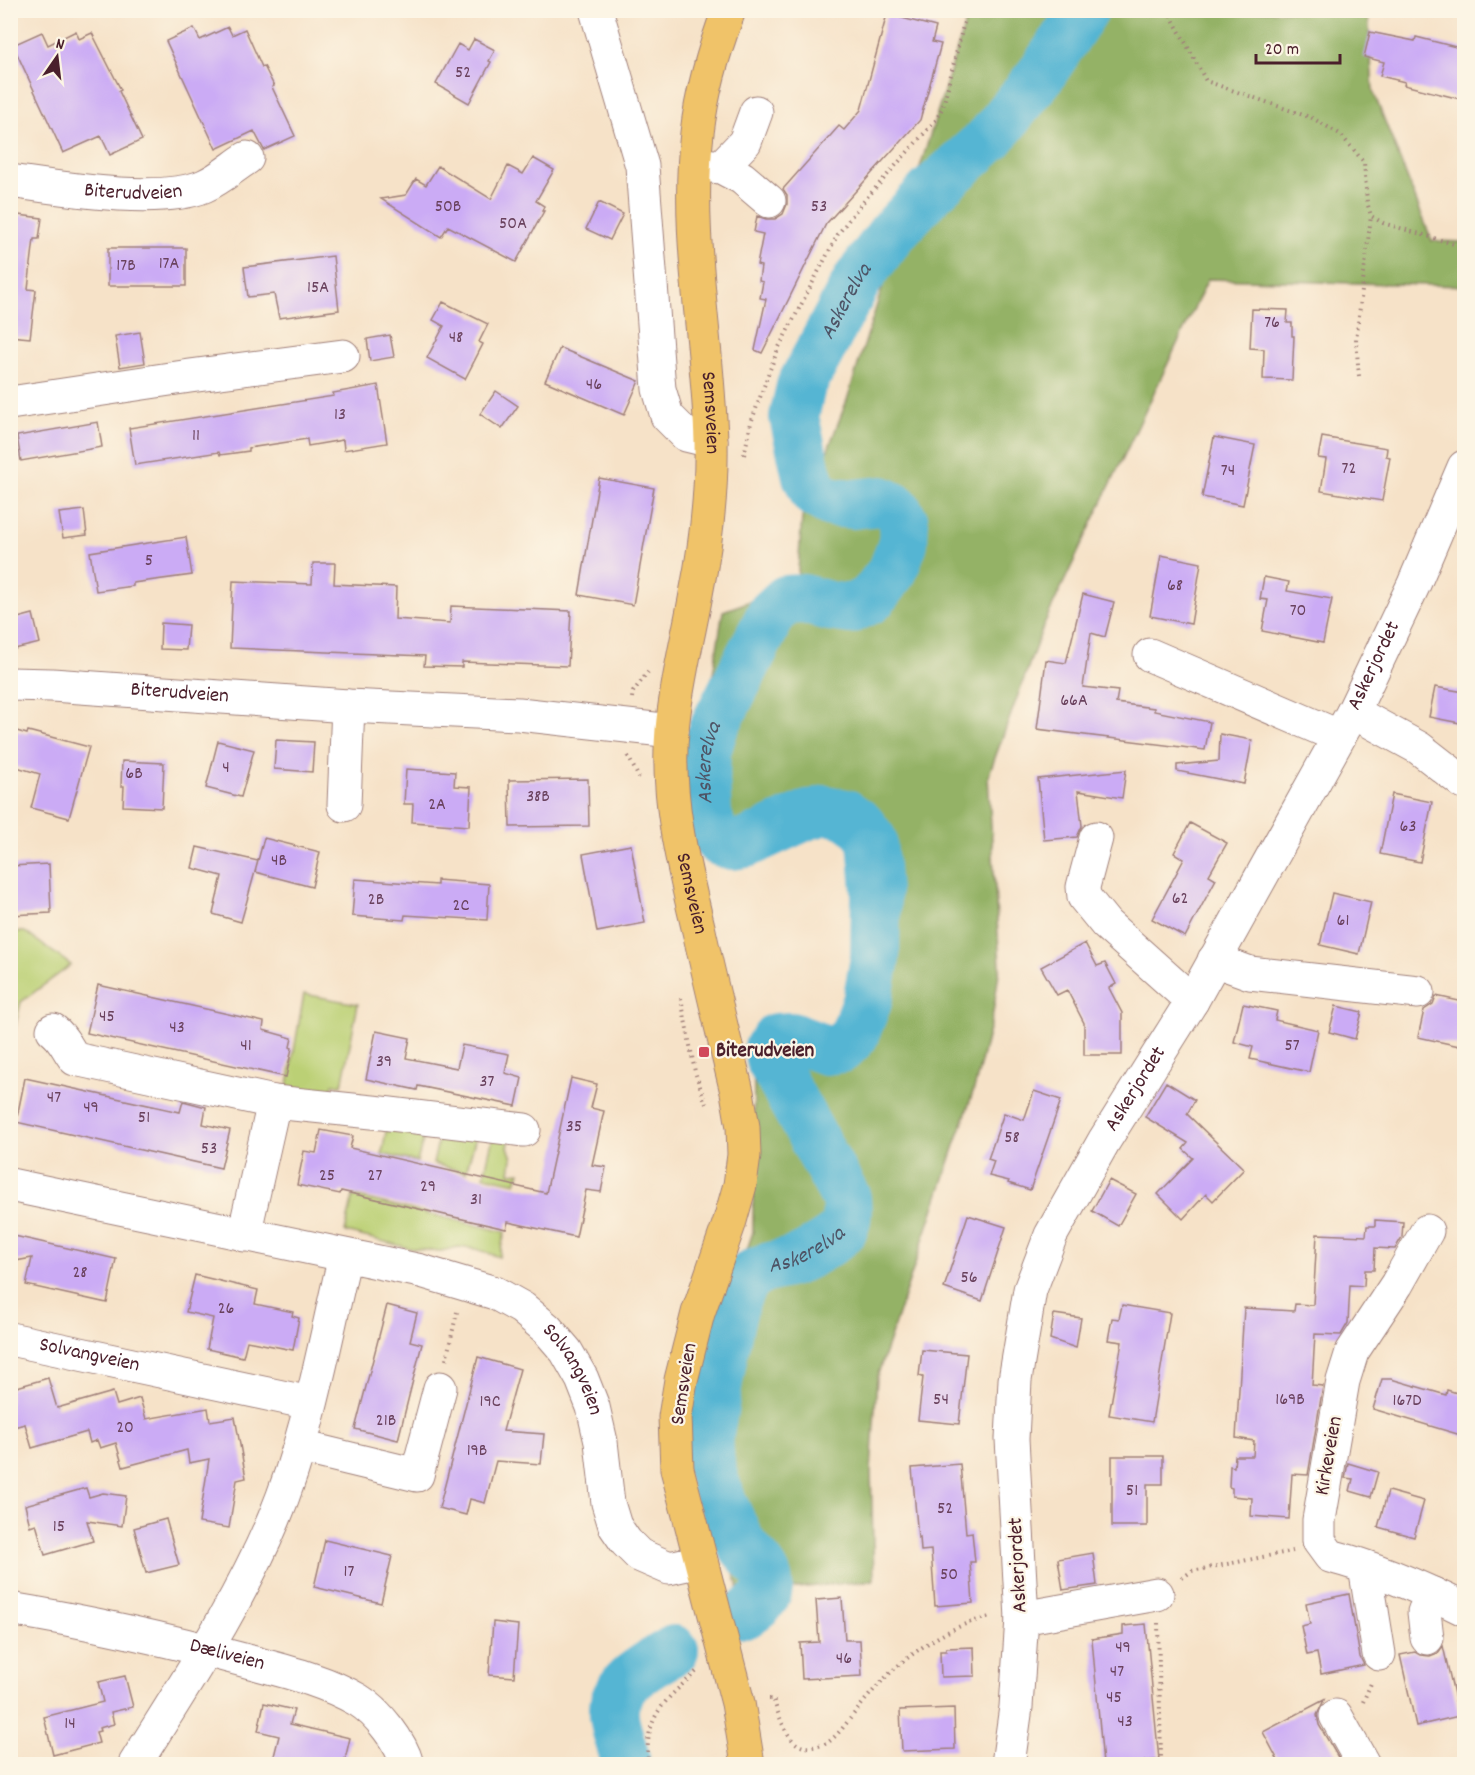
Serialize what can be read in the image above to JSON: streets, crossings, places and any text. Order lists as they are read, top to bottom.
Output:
{
  "streets": {
    "main road": ["Semsveien"],
    "street": [
      "Biterudveien",
      "Askerjordet",
      "Solvangveien",
      "Kirkeveien",
      "Dæliveien"
    ]
  },
  "crossings": [
    ["Biterudveien", "Semsveien"],
    ["Semsveien", "Solvangveien"]
  ],
  "water": ["Askerelva"],
  "places": {
    "transit": ["Biterudveien"]
  },
  "house_numbers": [
    "52",
    "50B",
    "53",
    "50A",
    "17A",
    "17B",
    "15A",
    "76",
    "48",
    "46",
    "13",
    "11",
    "72",
    "74",
    "5",
    "68",
    "70",
    "66A",
    "4",
    "6B",
    "38B",
    "2A",
    "63",
    "4B",
    "62",
    "2B",
    "2C",
    "61",
    "45",
    "43",
    "41",
    "57",
    "39",
    "37",
    "47",
    "49",
    "51",
    "35",
    "58",
    "53",
    "25",
    "27",
    "29",
    "31",
    "28",
    "56",
    "26",
    "54",
    "169B",
    "167D",
    "19C",
    "21B",
    "20",
    "19B",
    "51",
    "52",
    "15",
    "17",
    "50",
    "49",
    "46",
    "47",
    "45",
    "43",
    "14"
  ],
  "scale_bar": "20 m",
  "north": "top"
}
